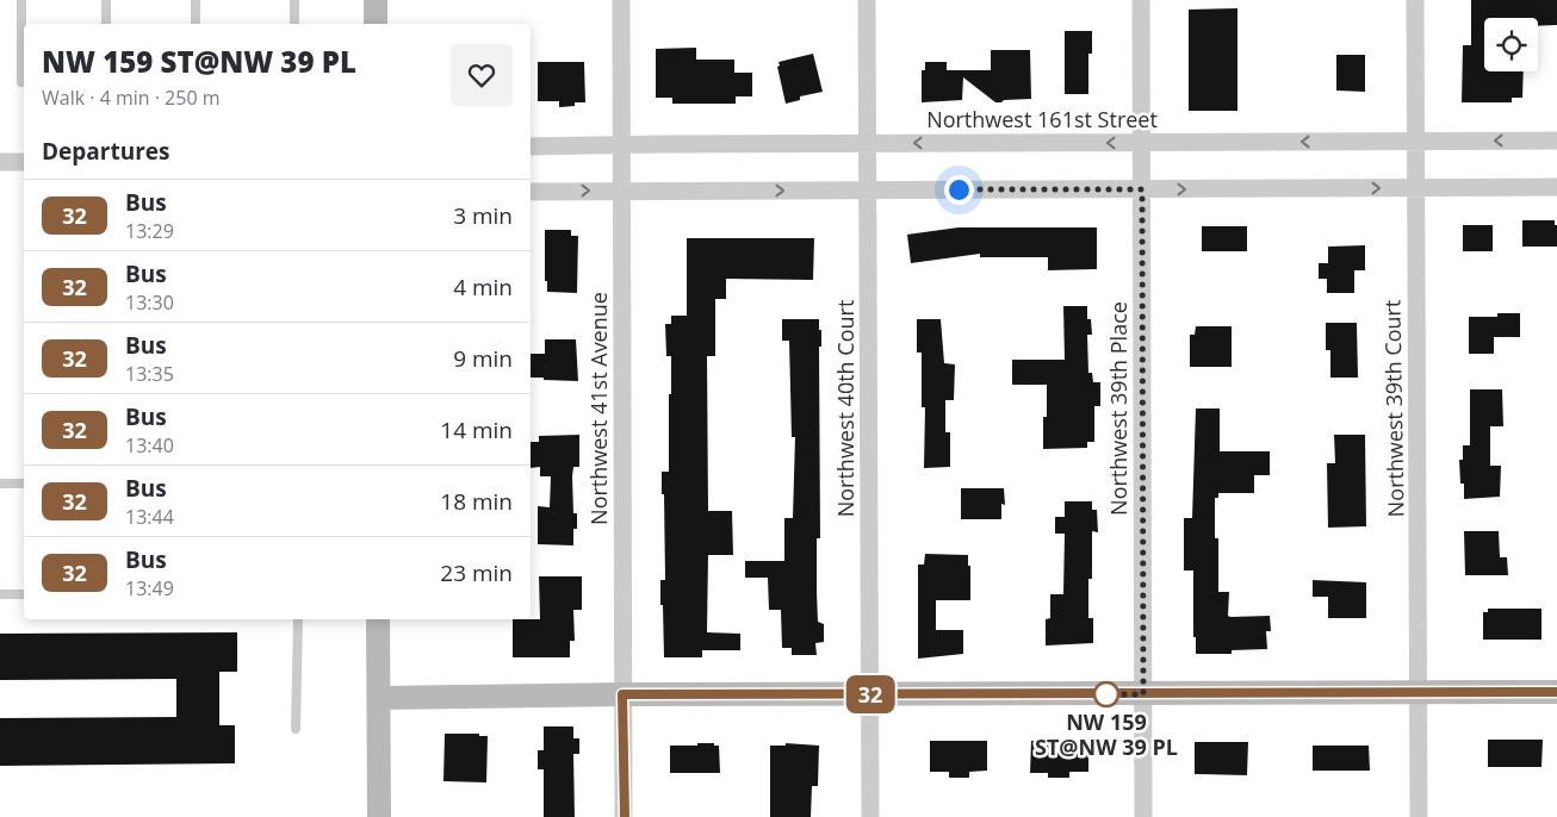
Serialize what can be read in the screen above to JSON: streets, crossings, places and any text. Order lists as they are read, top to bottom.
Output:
{
  "streets": {
    "street": [
      "Northwest 161st Street",
      "Northwest 41st Avenue",
      "Northwest 40th Court",
      "Northwest 39th Place",
      "Northwest 39th Court"
    ]
  },
  "crossings": [
    ["Northwest 161st Street", "Northwest 41st Avenue"],
    ["Northwest 161st Street", "Northwest 40th Court"],
    ["Northwest 161st Street", "Northwest 39th Place"],
    ["Northwest 161st Street", "Northwest 39th Court"]
  ],
  "places": ["NW 159 ST@NW 39 PL"],
  "lines": ["bus line 32"],
  "page": {
    "on_map": "32",
    "heading": [
      ["NW 159 ST@NW 39 PL", "Walk · 4 min · 250 m"],
      "Departures"
    ],
    "list": [
      {
        "mark": "32",
        "name": "Bus",
        "note": "13:29",
        "value": "3 min"
      },
      {
        "mark": "32",
        "name": "Bus",
        "note": "13:30",
        "value": "4 min"
      },
      {
        "mark": "32",
        "name": "Bus",
        "note": "13:35",
        "value": "9 min"
      },
      {
        "mark": "32",
        "name": "Bus",
        "note": "13:40",
        "value": "14 min"
      },
      {
        "mark": "32",
        "name": "Bus",
        "note": "13:44",
        "value": "18 min"
      },
      {
        "mark": "32",
        "name": "Bus",
        "note": "13:49",
        "value": "23 min"
      }
    ]
  }
}
